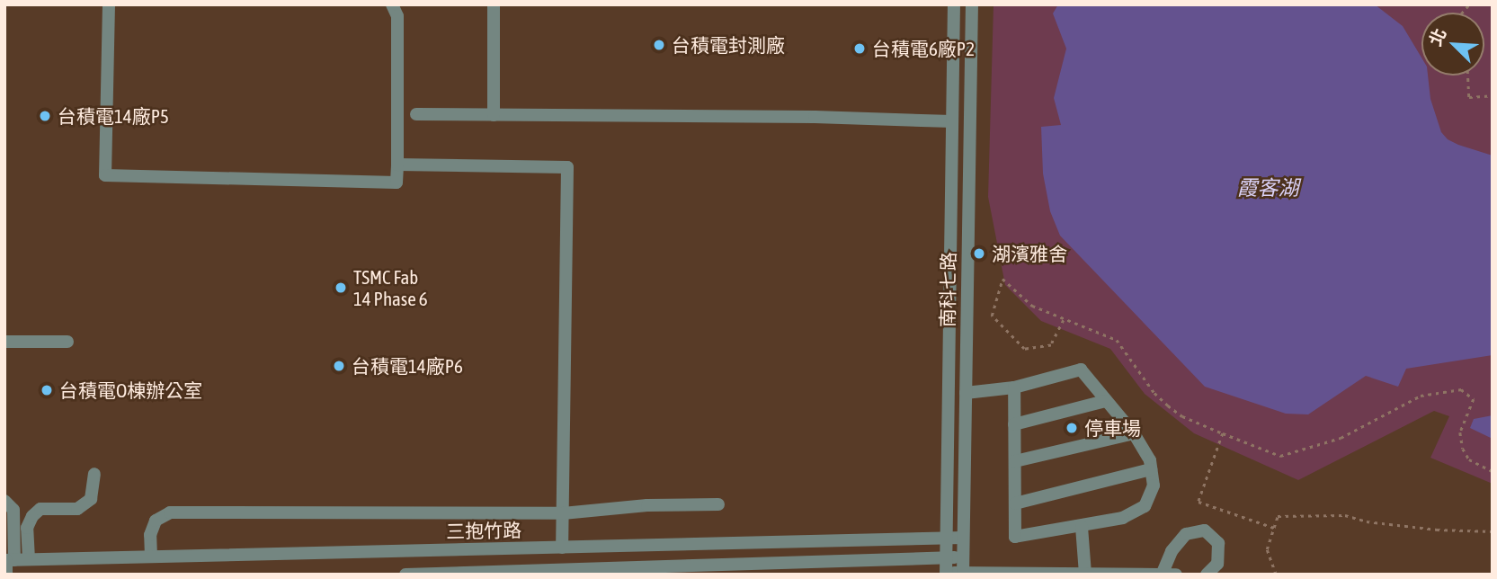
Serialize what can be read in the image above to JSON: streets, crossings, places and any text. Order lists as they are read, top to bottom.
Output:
{
  "streets": {
    "street": ["南科七路", "三抱竹路"]
  },
  "crossings": [
    ["南科七路", "三抱竹路"]
  ],
  "water": ["霞客湖"],
  "places": [
    "台積電封測廠",
    "台積電6廠P2",
    "台積電14廠P5",
    "湖濱雅舍",
    "TSMC Fab 14 Phase 6",
    "台積電14廠P6",
    "台積電O棟辦公室",
    "停車場"
  ],
  "north": "top left"
}
